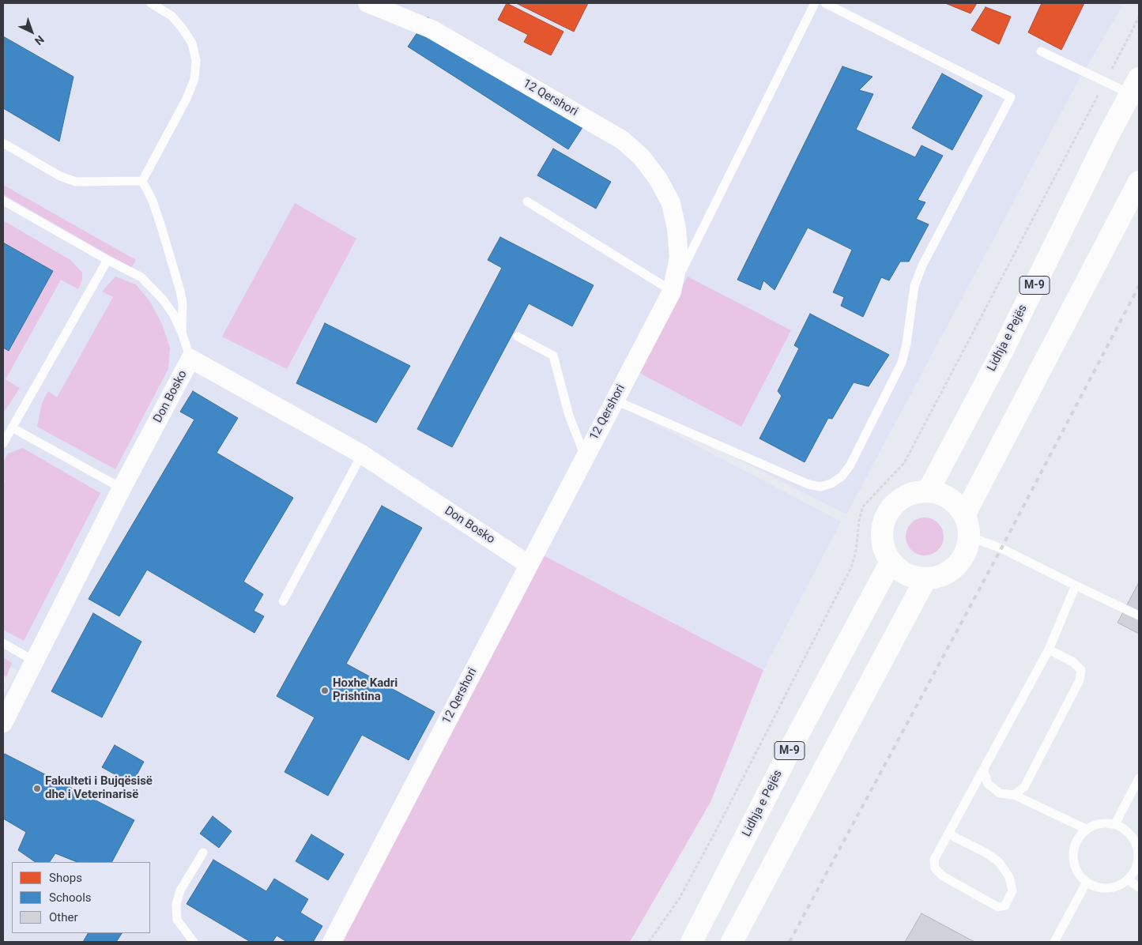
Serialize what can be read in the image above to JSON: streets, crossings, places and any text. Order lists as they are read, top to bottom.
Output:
{
  "streets": {
    "highway": ["M-9", "Lidhja e Pejës"],
    "street": ["12 Qershori", "Don Bosko"]
  },
  "crossings": [
    ["12 Qershori", "Don Bosko"]
  ],
  "places": ["Hoxhe Kadri Prishtina", "Fakulteti i Bujqësisë dhe i Veterinarisë"],
  "legend": ["Shops", "Schools", "Other"],
  "north": "bottom right"
}
